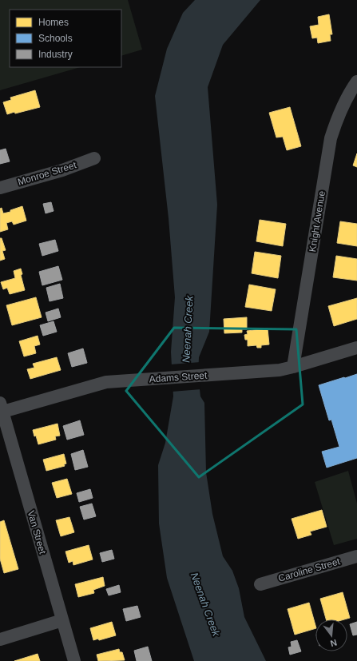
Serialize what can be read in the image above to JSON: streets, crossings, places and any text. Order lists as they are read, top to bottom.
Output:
{
  "streets": {
    "street": [
      "Monroe Street",
      "Knight Avenue",
      "Adams Street",
      "Van Street",
      "Caroline Street"
    ]
  },
  "crossings": [
    ["Knight Avenue", "Adams Street"],
    ["Adams Street", "Van Street"]
  ],
  "water": ["Neenah Creek"],
  "legend": ["Homes", "Schools", "Industry"],
  "north": "bottom"
}
